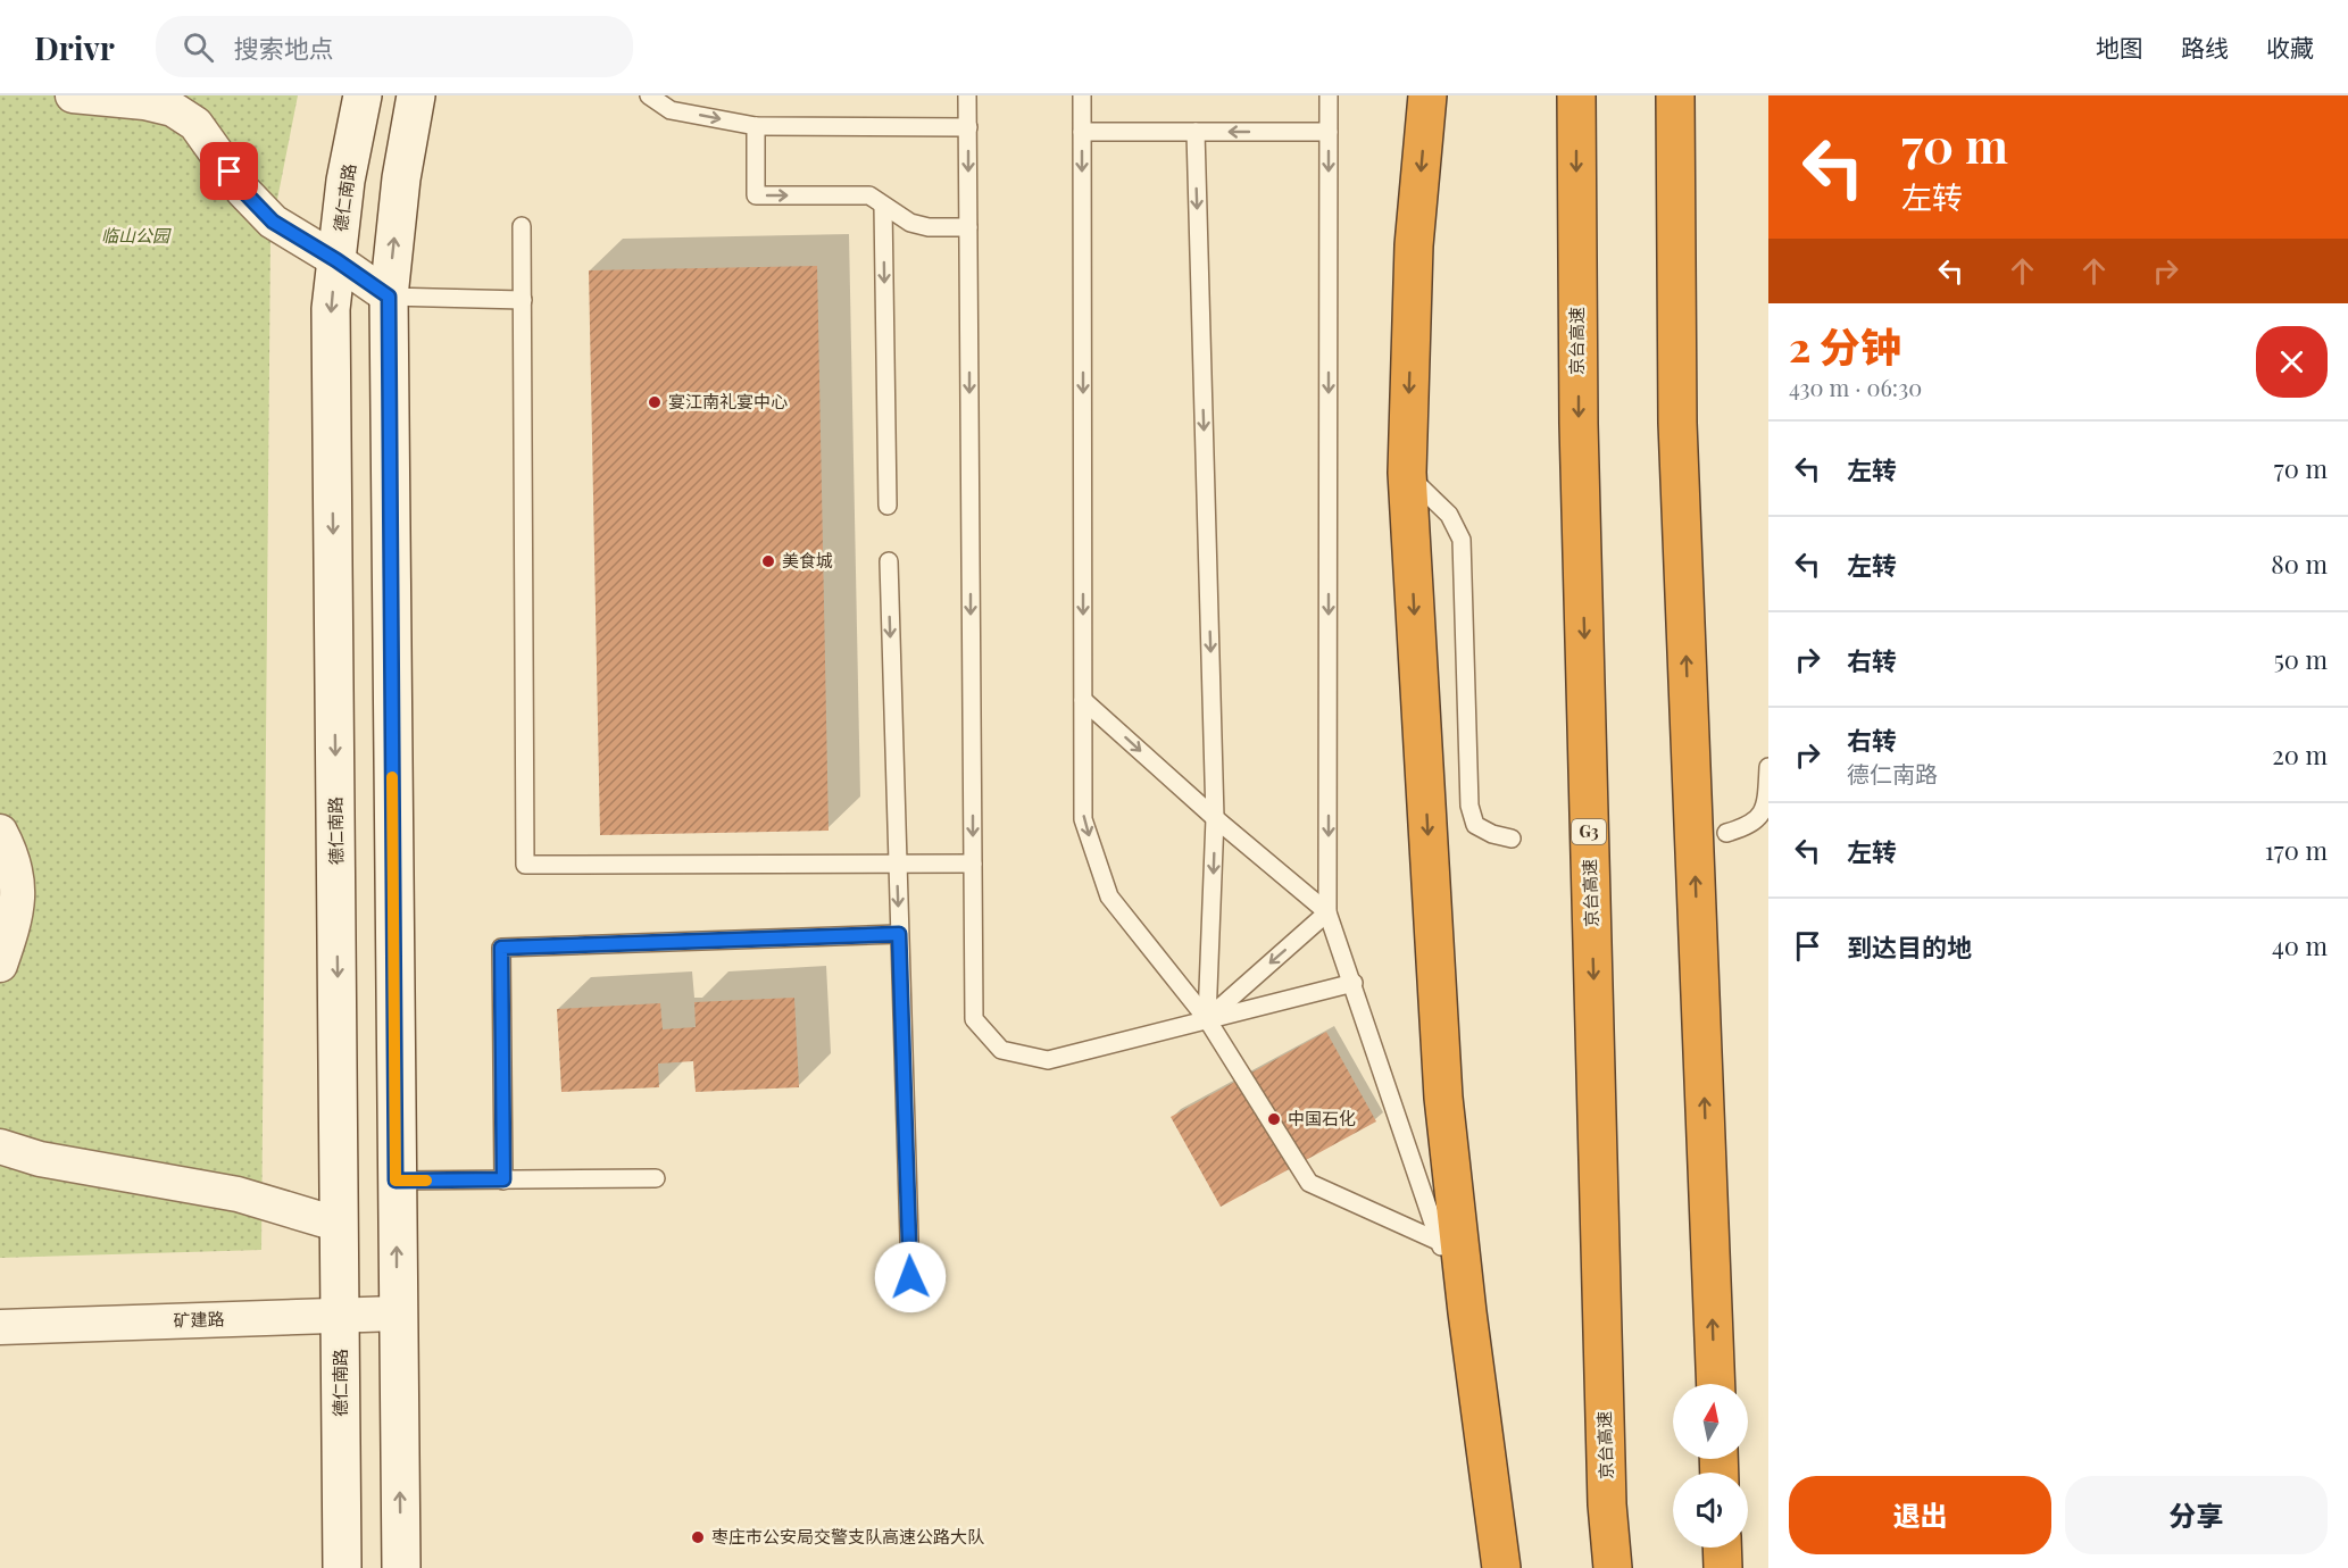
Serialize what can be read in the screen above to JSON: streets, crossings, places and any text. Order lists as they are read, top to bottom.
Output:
{
  "streets": {
    "highway": ["京台高速", "G3"],
    "main road": ["德仁南路"],
    "street": ["矿建路"]
  },
  "crossings": [
    ["德仁南路", "矿建路"]
  ],
  "parks": ["临山公园"],
  "places": [
    "宴江南礼宴中心",
    "美食城",
    "中国石化",
    "枣庄市公安局交警支队高速公路大队"
  ],
  "north": "top",
  "page": {
    "header": "Drivr",
    "search": "搜索地点",
    "nav": ["地图", "路线", "收藏"],
    "turn": ["70 m", "左转"],
    "heading": ["2 分钟", "430 m · 06:30"],
    "list": [
      {
        "name": "左转",
        "value": "70 m"
      },
      {
        "name": "左转",
        "value": "80 m"
      },
      {
        "name": "右转",
        "value": "50 m"
      },
      {
        "name": "右转",
        "note": "德仁南路",
        "value": "20 m"
      },
      {
        "name": "左转",
        "value": "170 m"
      },
      {
        "name": "到达目的地",
        "value": "40 m"
      }
    ],
    "buttons": ["退出", "分享"]
  }
}
